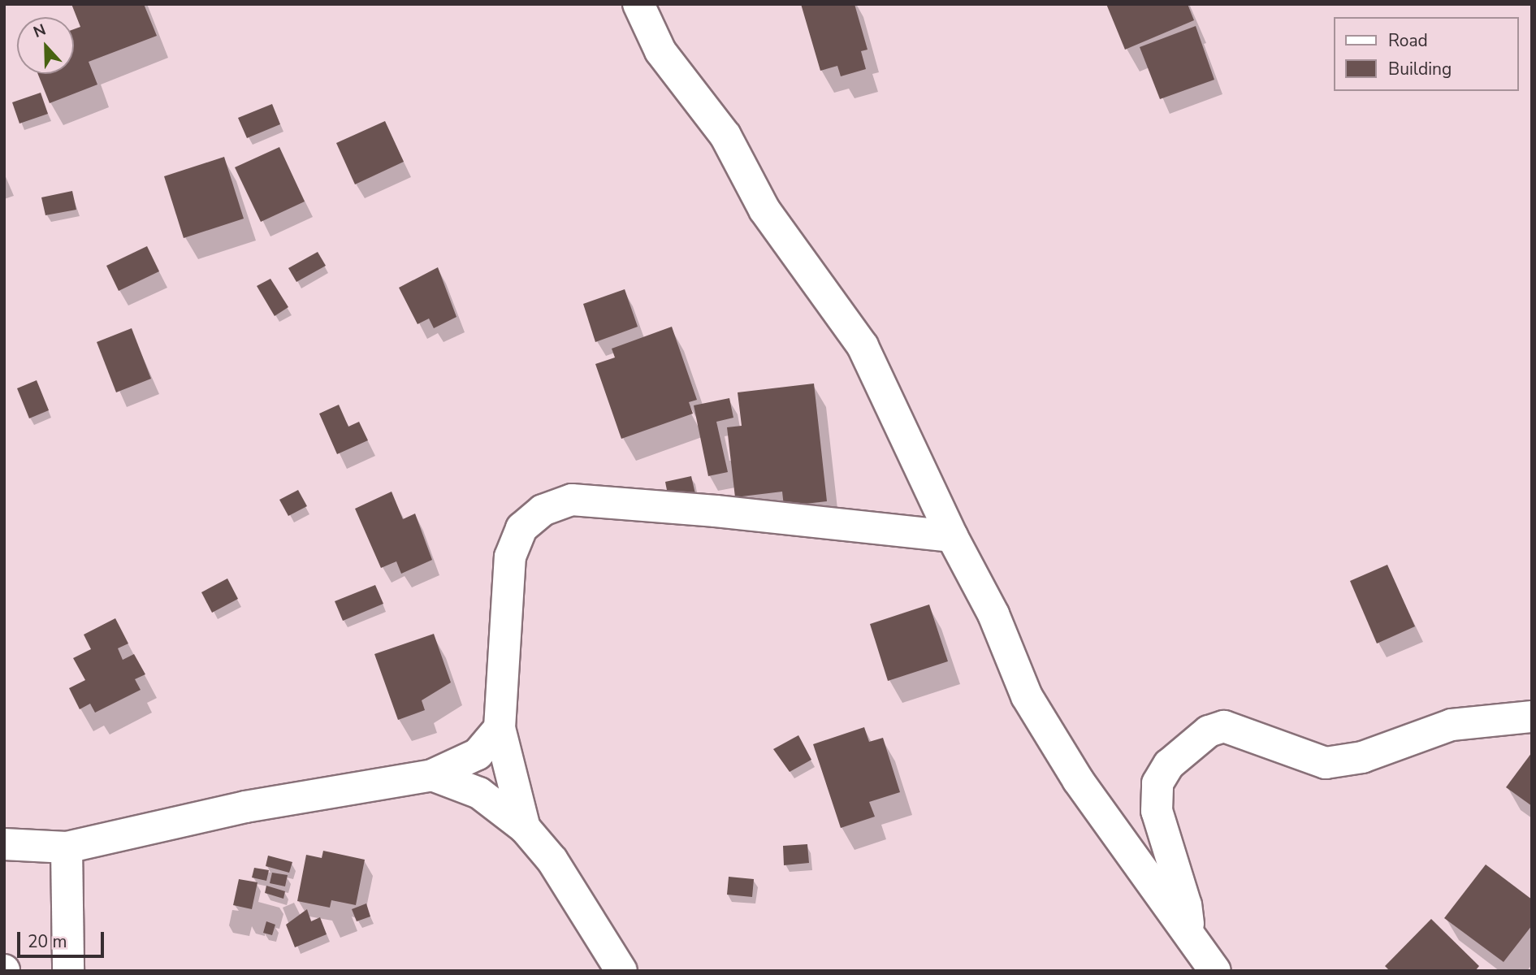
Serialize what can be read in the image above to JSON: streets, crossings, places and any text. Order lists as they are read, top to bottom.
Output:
{
  "legend": ["Road", "Building"],
  "scale_bar": "20 m",
  "north": "top"
}
